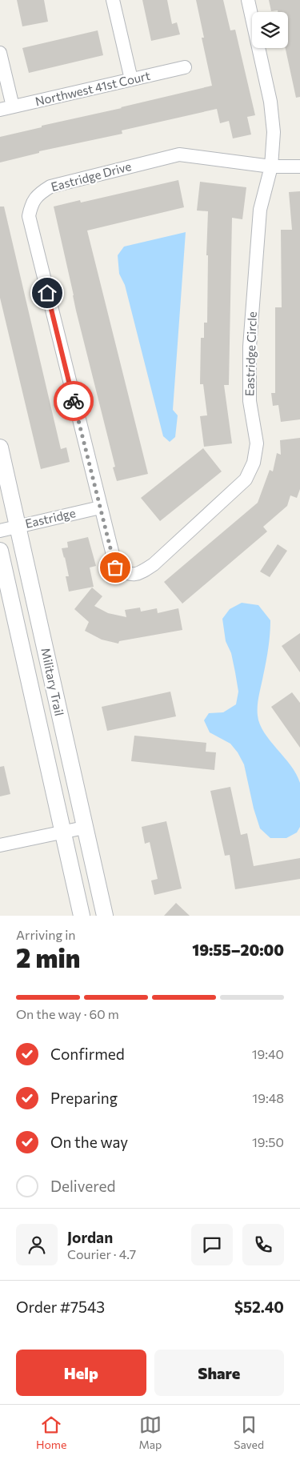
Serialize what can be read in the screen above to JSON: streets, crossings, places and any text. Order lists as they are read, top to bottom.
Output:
{
  "streets": {
    "street": [
      "Northwest 41st Court",
      "Eastridge Drive",
      "Eastridge Circle",
      "Eastridge",
      "Military Trail"
    ]
  },
  "crossings": [
    ["Eastridge Drive", "Eastridge Circle"],
    ["Eastridge Drive", "Eastridge"],
    ["Eastridge Circle", "Eastridge"],
    ["Eastridge", "Military Trail"]
  ],
  "page": {
    "heading": ["2 min", "Arriving in", "19:55–20:00"],
    "panel": [
      "Jordan",
      "Courier · 4.7",
      "Order #7543",
      "$52.40"
    ],
    "bar": "On the way · 60 m",
    "list": [
      ["Confirmed", "19:40"],
      ["Preparing", "19:48"],
      ["On the way", "19:50"],
      "Delivered"
    ],
    "buttons": ["Help", "Share"],
    "tabs": ["Home", "Map", "Saved"]
  }
}
